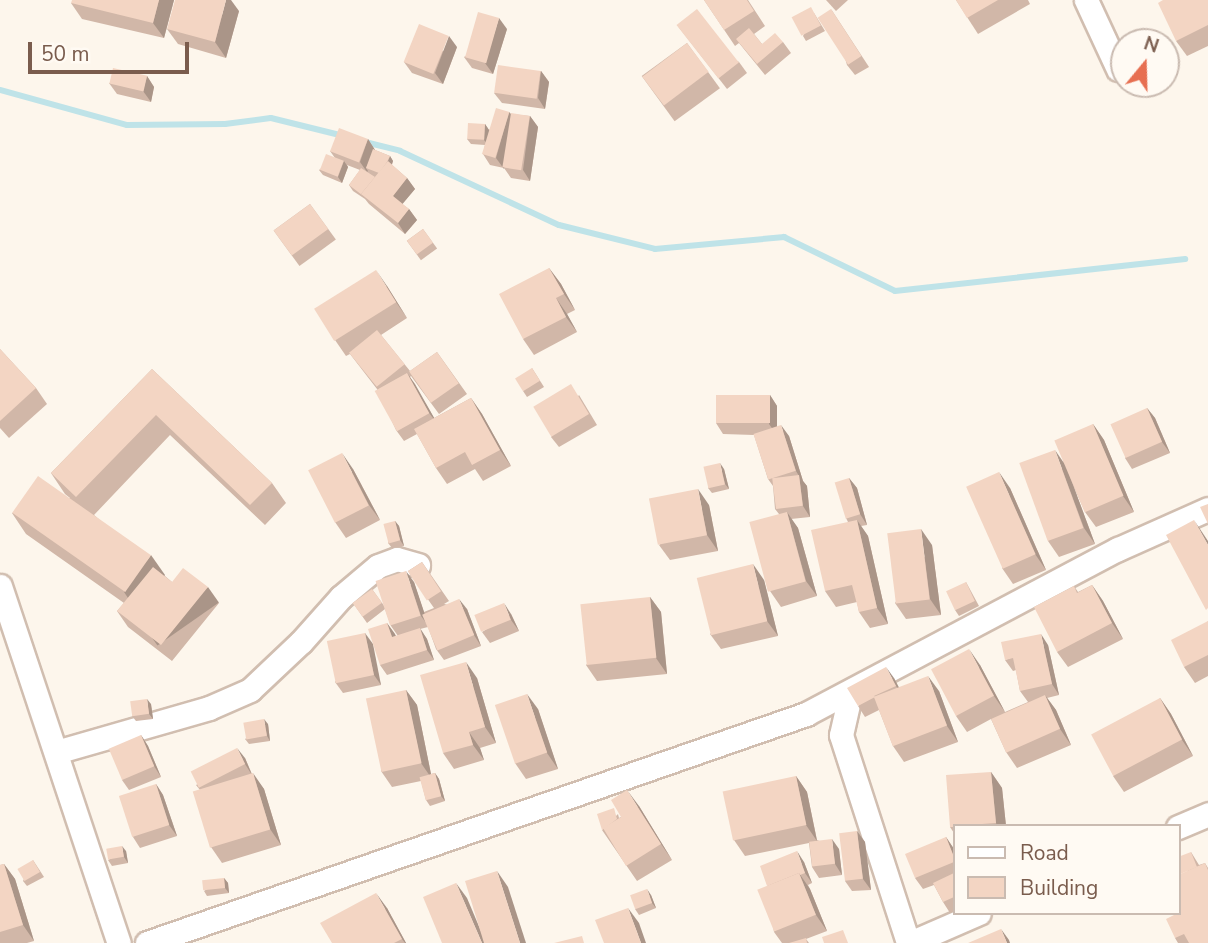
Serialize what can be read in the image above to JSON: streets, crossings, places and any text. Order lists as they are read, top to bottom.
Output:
{
  "legend": ["Road", "Building"],
  "scale_bar": "50 m",
  "north": "top"
}
